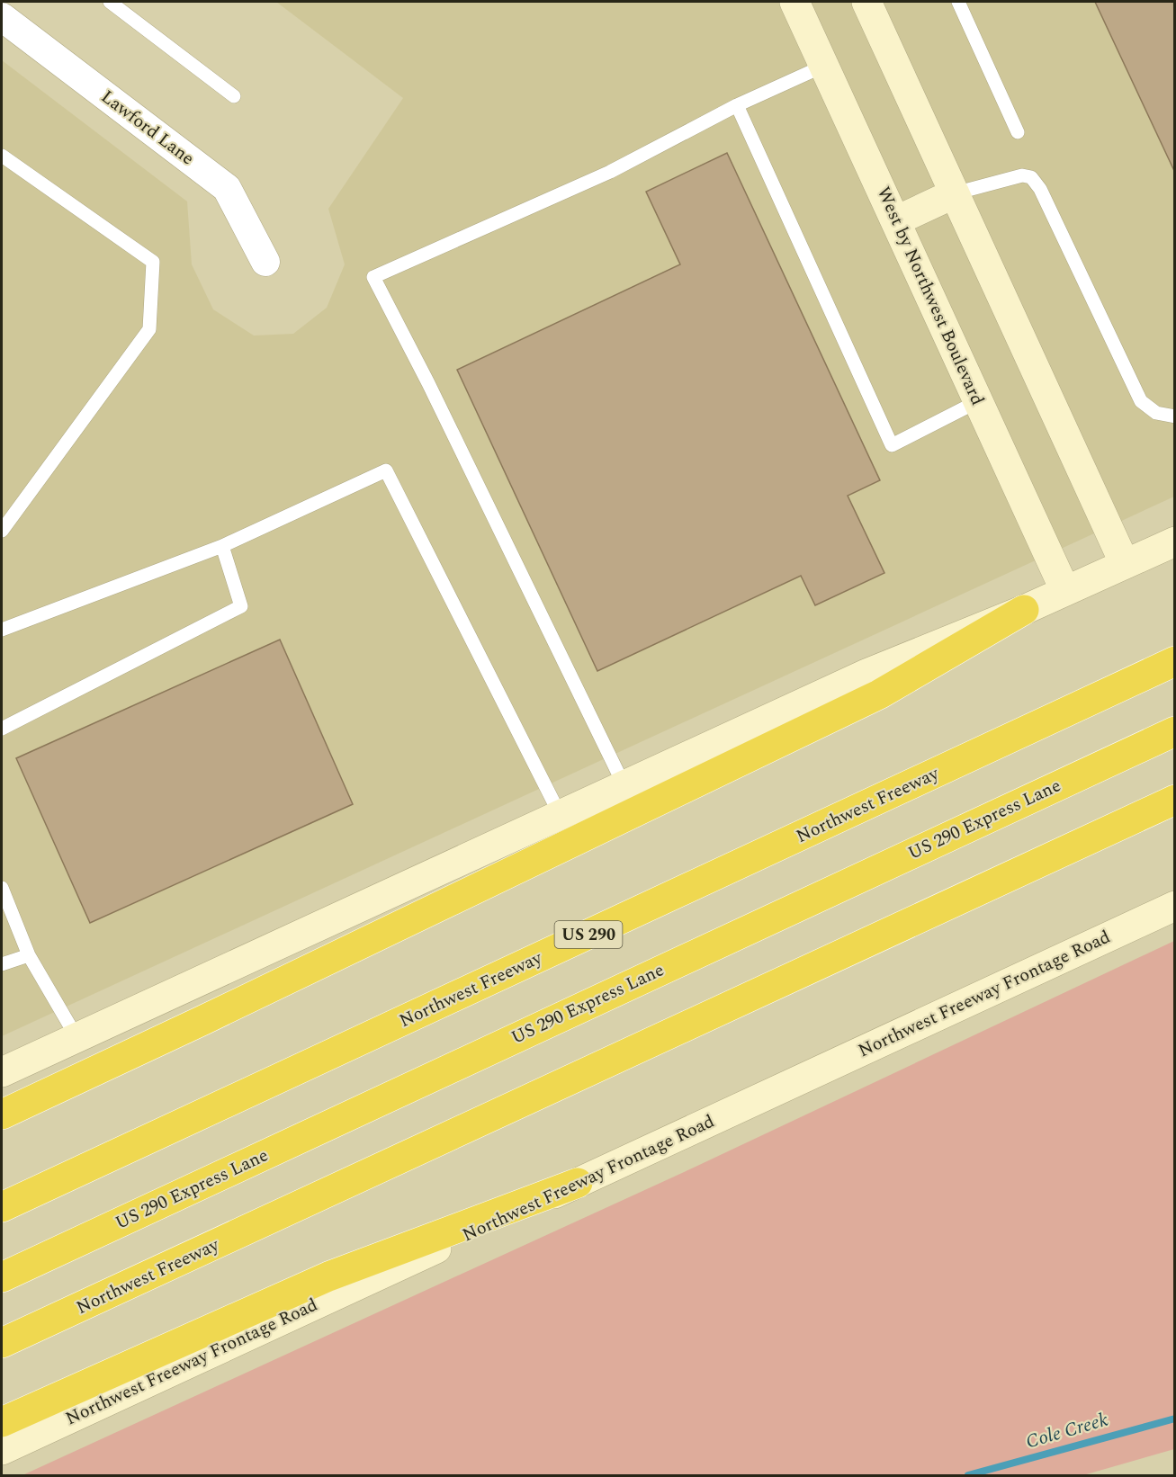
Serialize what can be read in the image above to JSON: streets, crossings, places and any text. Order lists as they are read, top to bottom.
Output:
{
  "streets": {
    "highway": ["Northwest Freeway", "US 290 Express Lane", "US 290"],
    "main road": ["West by Northwest Boulevard", "Northwest Freeway Frontage Road"],
    "street": ["Lawford Lane"]
  },
  "water": ["Cole Creek"]
}
